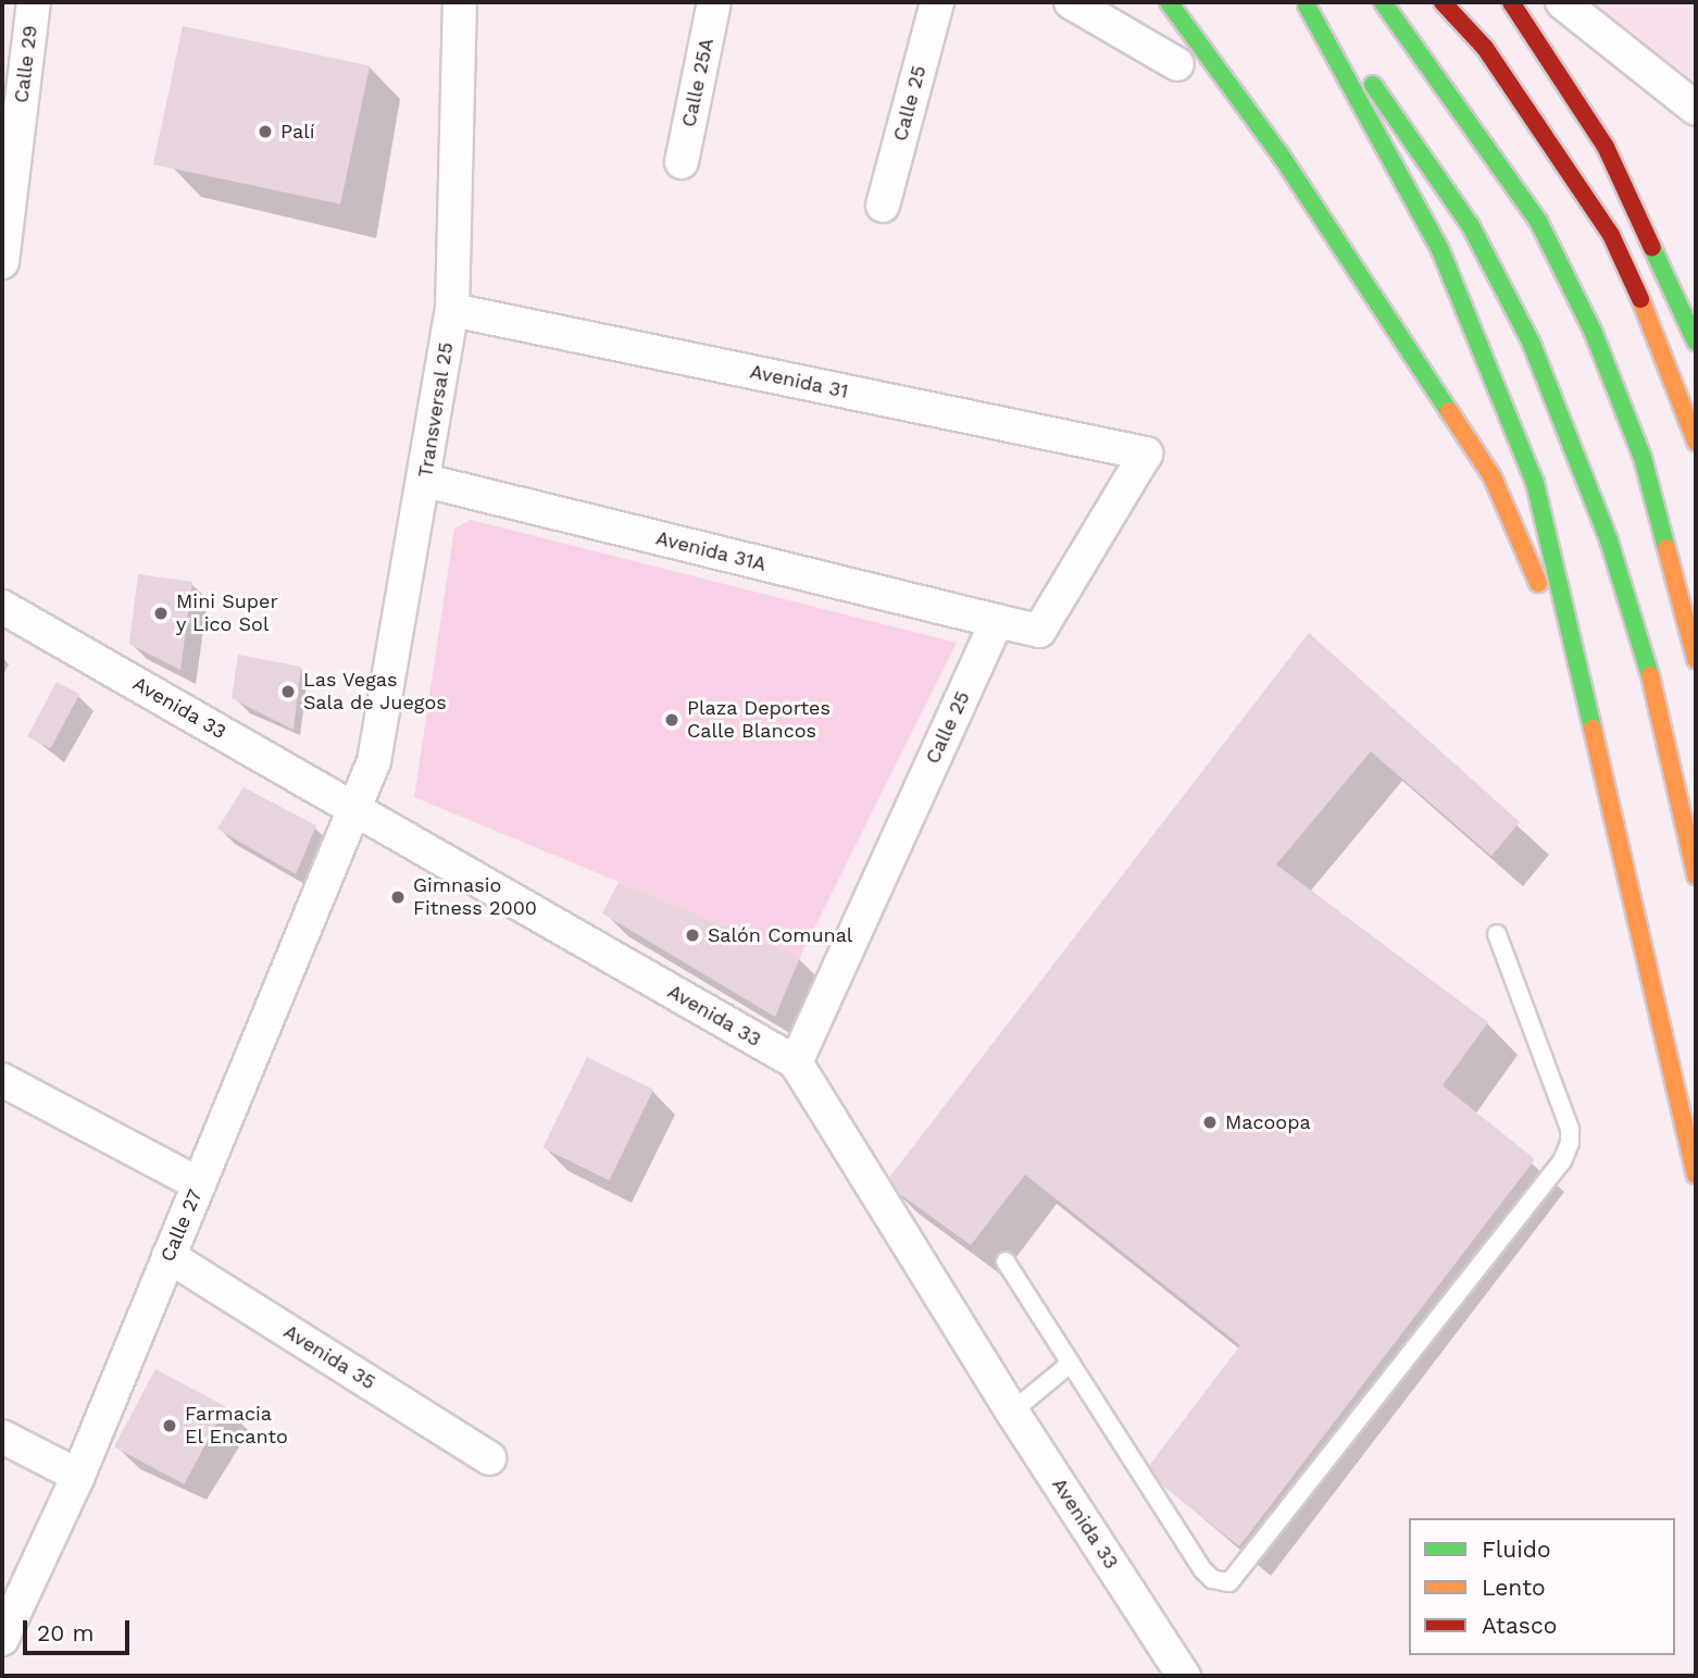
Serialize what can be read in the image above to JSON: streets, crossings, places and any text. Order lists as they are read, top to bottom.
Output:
{
  "streets": {
    "street": [
      "Calle 29",
      "Calle 25A",
      "Calle 25",
      "Avenida 31",
      "Transversal 25",
      "Avenida 31A",
      "Avenida 33",
      "Calle 27",
      "Avenida 35"
    ]
  },
  "crossings": [
    ["Calle 25", "Avenida 31"],
    ["Calle 25", "Avenida 31A"],
    ["Calle 25", "Avenida 33"],
    ["Avenida 31", "Transversal 25"],
    ["Avenida 31", "Avenida 31A"],
    ["Transversal 25", "Avenida 31A"],
    ["Transversal 25", "Avenida 33"],
    ["Transversal 25", "Calle 27"],
    ["Avenida 33", "Calle 27"],
    ["Calle 27", "Avenida 35"]
  ],
  "places": [
    "Palí",
    "Mini Super y Lico Sol",
    "Las Vegas Sala de Juegos",
    "Plaza Deportes Calle Blancos",
    "Gimnasio Fitness 2000",
    "Salón Comunal",
    "Macoopa",
    "Farmacia El Encanto"
  ],
  "legend": ["Fluido", "Lento", "Atasco"],
  "scale_bar": "20 m"
}
